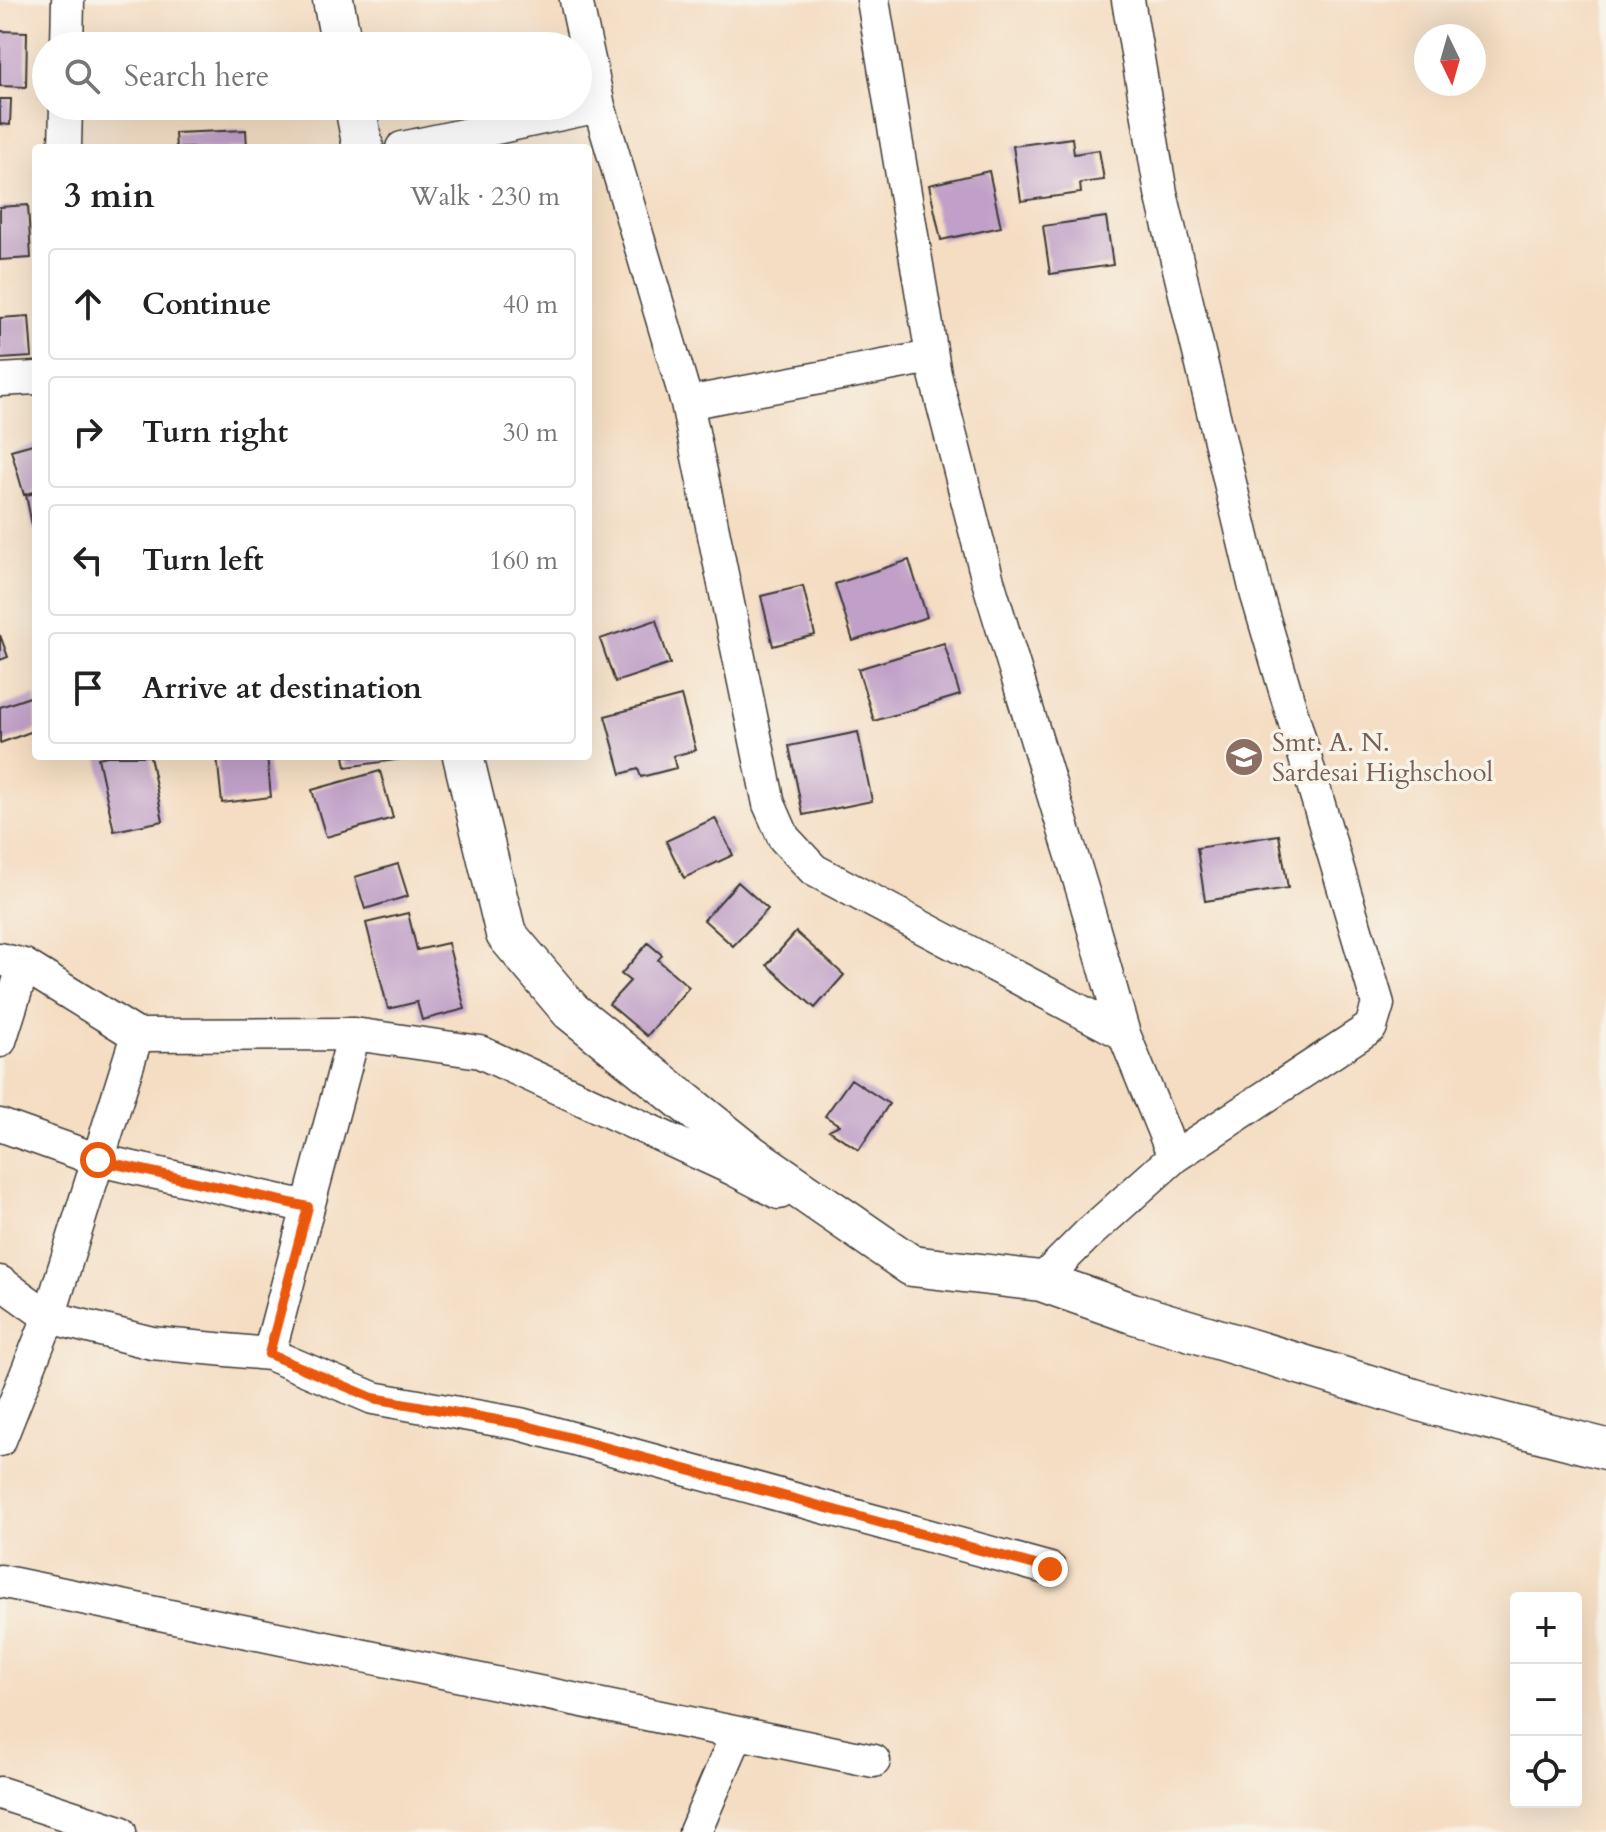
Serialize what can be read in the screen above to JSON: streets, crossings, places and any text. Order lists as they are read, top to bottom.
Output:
{
  "places": {
    "school or university": ["Smt. A. N. Sardesai Highschool"]
  },
  "north": "bottom",
  "page": {
    "search": "Search here",
    "heading": ["3 min", "Walk · 230 m"],
    "list": [
      ["Continue", "40 m"],
      ["Turn right", "30 m"],
      ["Turn left", "160 m"],
      "Arrive at destination"
    ],
    "map_buttons": ["+", "−"]
  }
}
